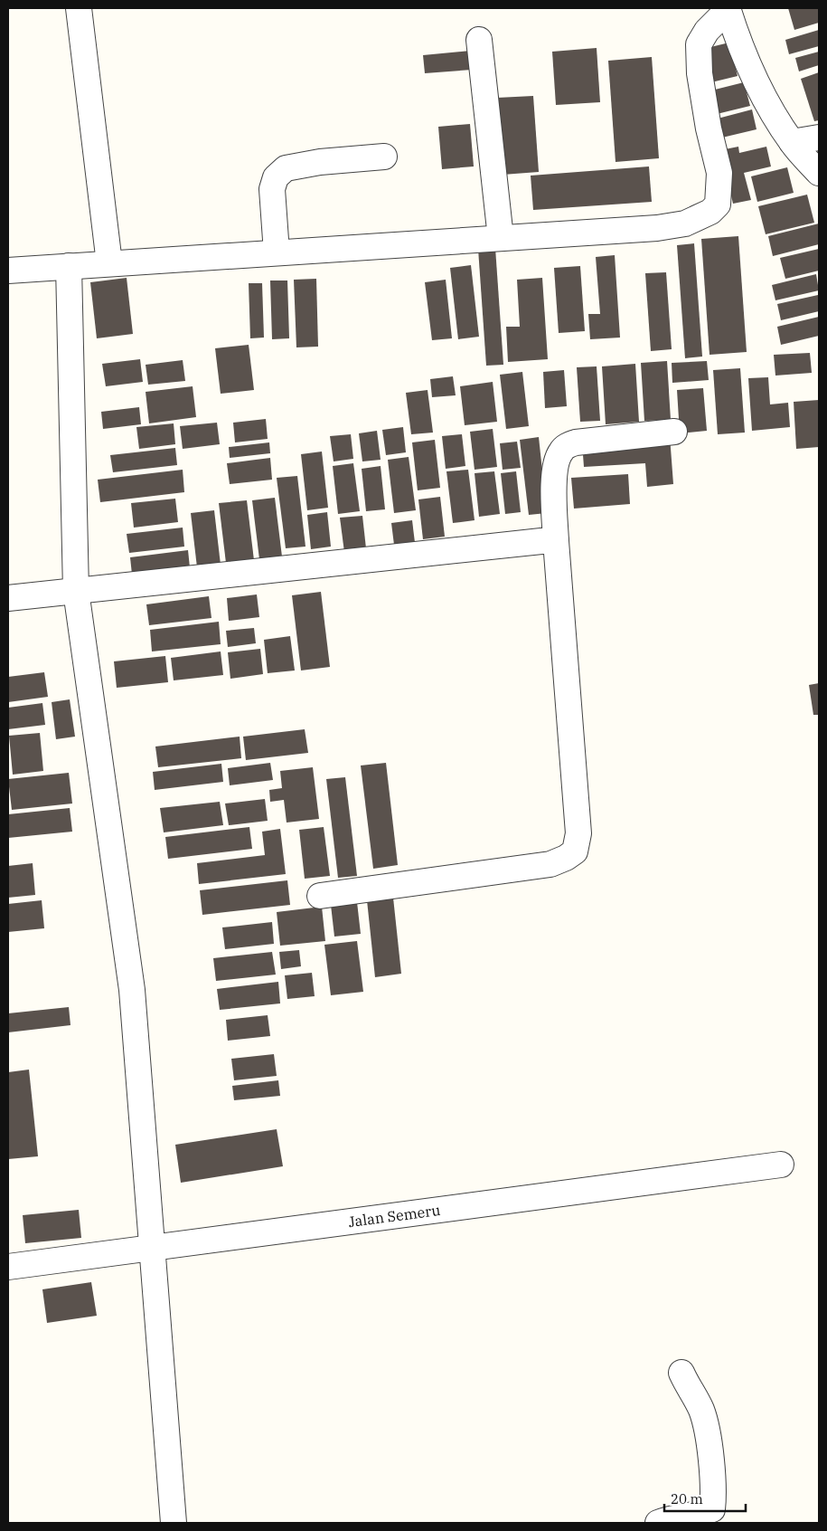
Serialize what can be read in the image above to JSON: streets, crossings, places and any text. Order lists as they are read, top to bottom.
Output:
{
  "streets": {
    "street": ["Jalan Semeru"]
  },
  "scale_bar": "20 m"
}
